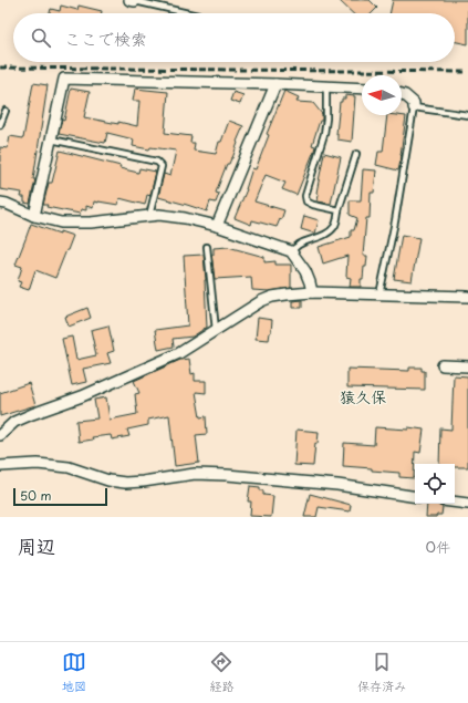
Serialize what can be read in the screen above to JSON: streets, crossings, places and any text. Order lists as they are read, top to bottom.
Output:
{
  "districts": ["猿久保"],
  "scale_bar": "50 m",
  "north": "left",
  "page": {
    "search": "ここで検索",
    "scale": "50 m",
    "heading": ["周辺", "0件"],
    "nav": ["地図", "経路", "保存済み"]
  }
}
